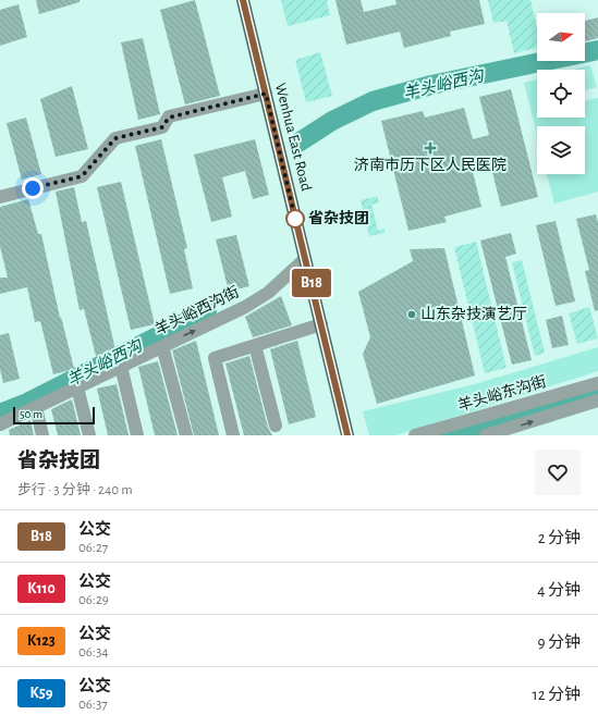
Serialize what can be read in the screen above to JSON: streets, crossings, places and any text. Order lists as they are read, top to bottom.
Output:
{
  "streets": {
    "main road": ["Wenhua East Road"],
    "street": ["羊头峪西沟街", "羊头峪东沟街"]
  },
  "crossings": [
    ["Wenhua East Road", "羊头峪西沟街"]
  ],
  "water": ["羊头峪西沟"],
  "places": {
    "health": ["济南市历下区人民医院"],
    "other": ["省杂技团", "山东杂技演艺厅"]
  },
  "lines": ["bus line B18"],
  "scale_bar": "50 m",
  "north": "right",
  "page": {
    "on_map": "B18",
    "scale": "50 m",
    "heading": ["省杂技团", "步行 · 3 分钟 · 240 m"],
    "list": [
      {
        "mark": "B18",
        "name": "公交",
        "note": "06:27",
        "value": "2 分钟"
      },
      {
        "mark": "K110",
        "name": "公交",
        "note": "06:29",
        "value": "4 分钟"
      },
      {
        "mark": "K123",
        "name": "公交",
        "note": "06:34",
        "value": "9 分钟"
      },
      {
        "mark": "K59",
        "name": "公交",
        "note": "06:37",
        "value": "12 分钟"
      }
    ]
  }
}
